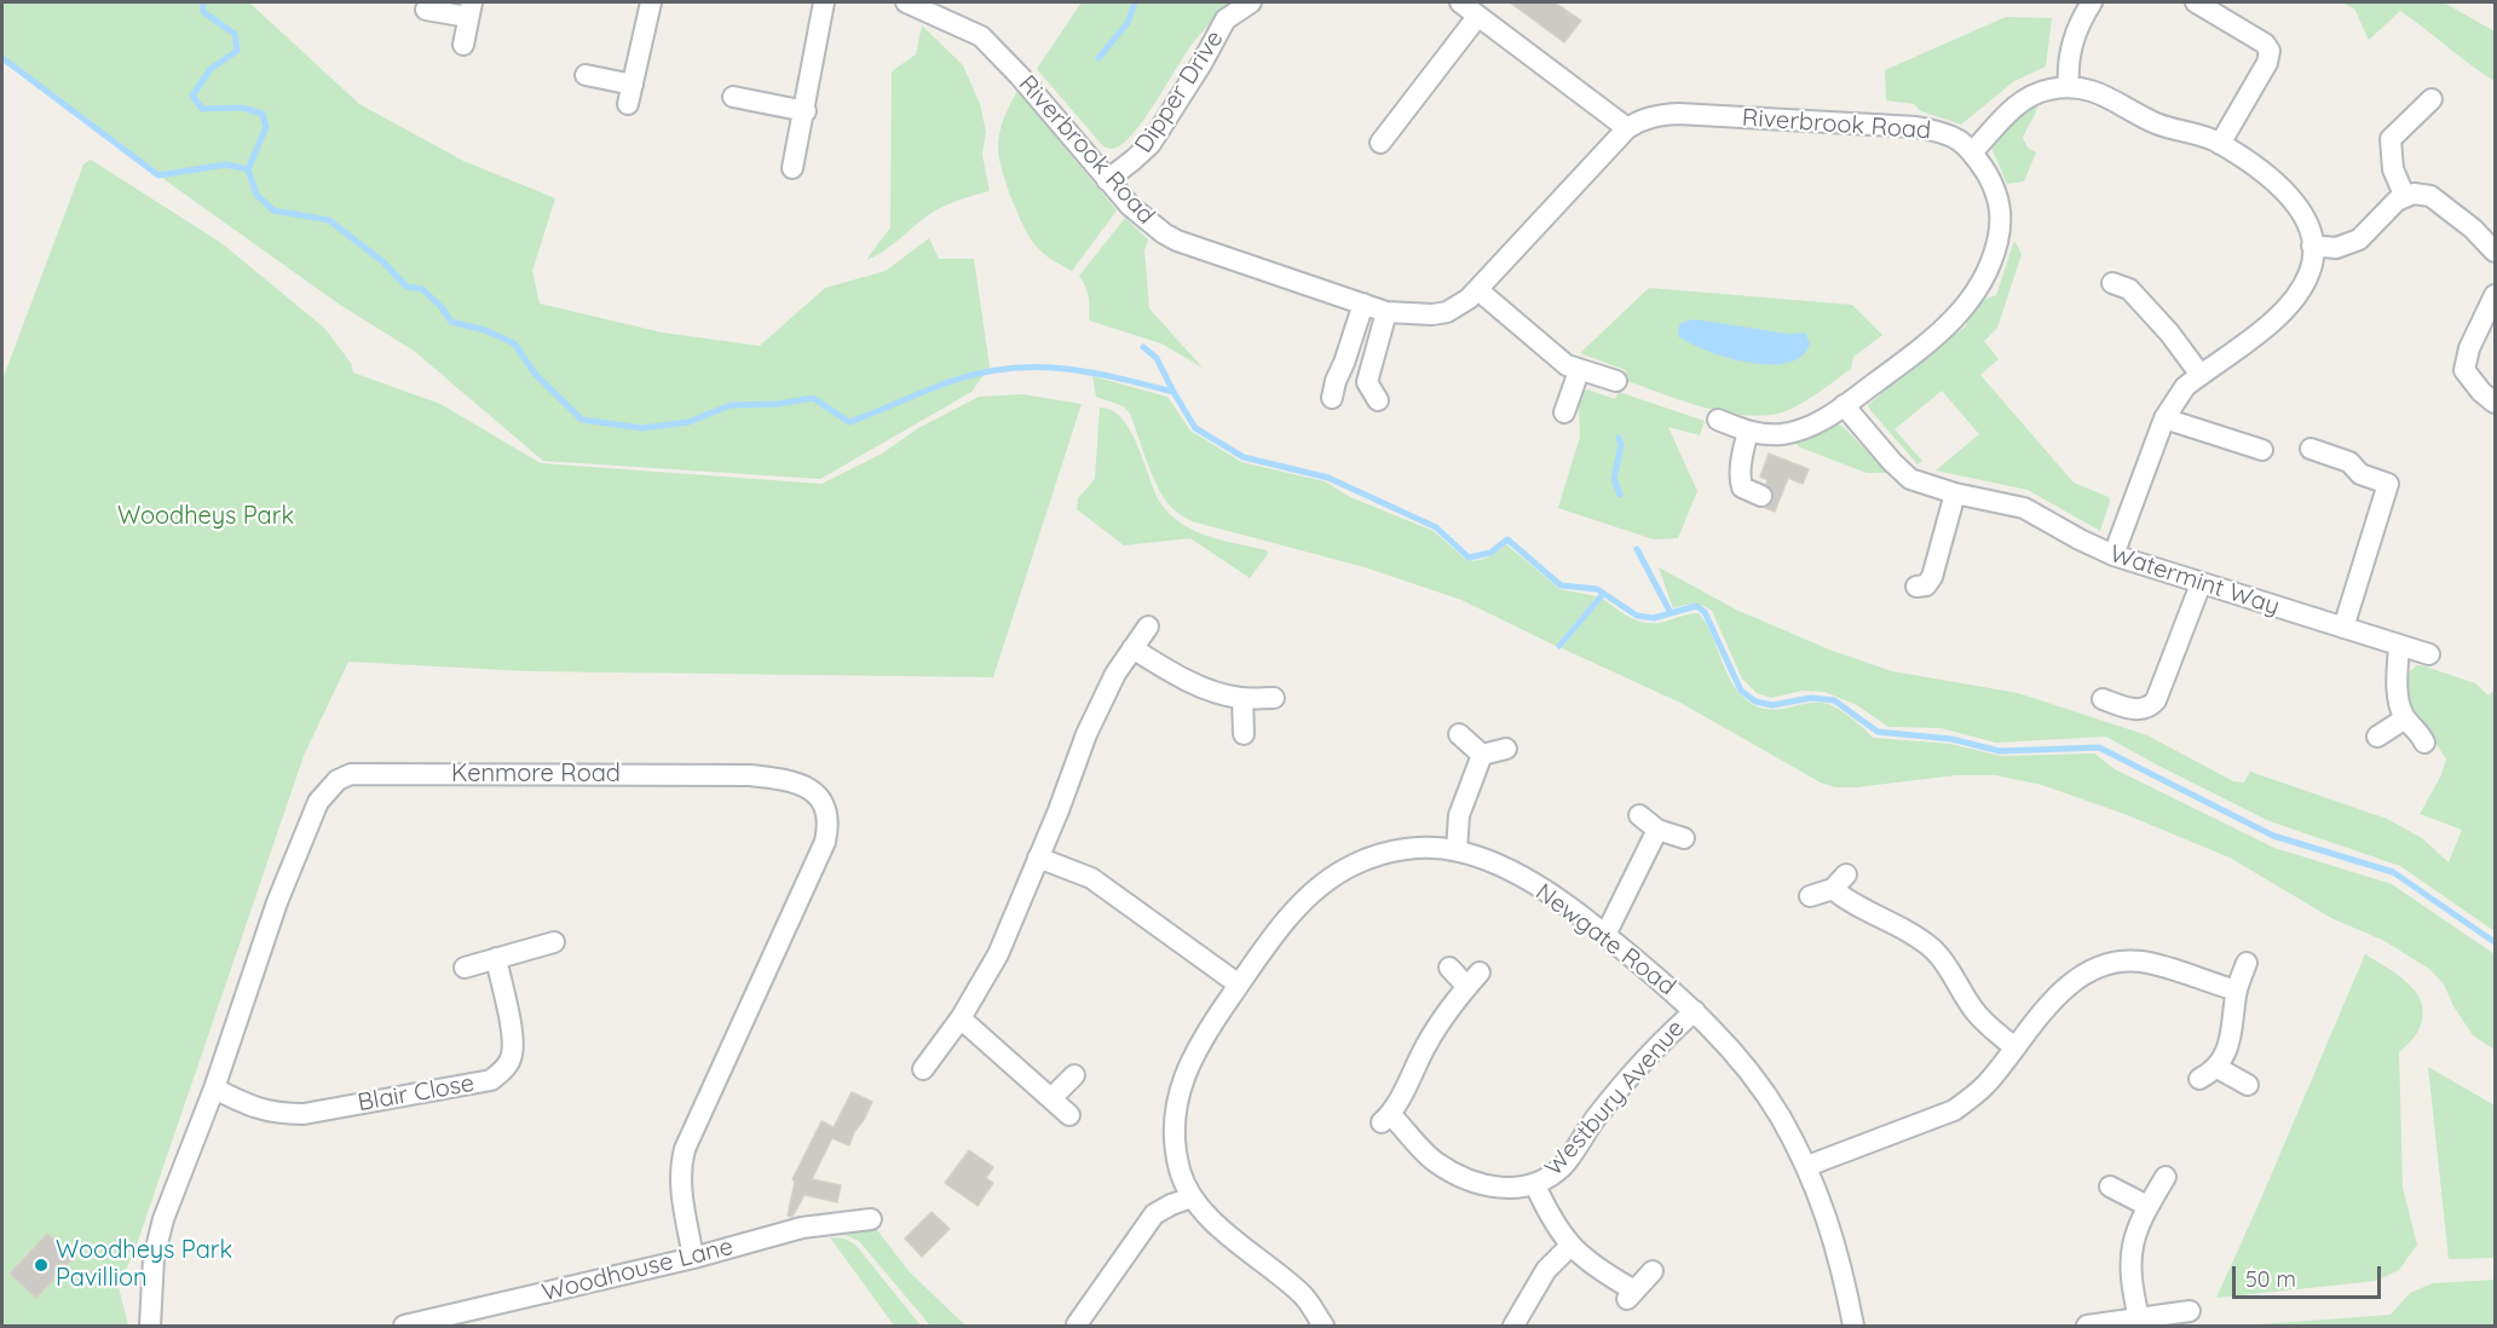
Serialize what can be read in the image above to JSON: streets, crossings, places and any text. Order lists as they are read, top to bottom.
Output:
{
  "streets": {
    "street": [
      "Dipper Drive",
      "Riverbrook Road",
      "Watermint Way",
      "Kenmore Road",
      "Newgate Road",
      "Blair Close",
      "Westbury Avenue",
      "Woodhouse Lane"
    ]
  },
  "crossings": [
    ["Dipper Drive", "Riverbrook Road"],
    ["Riverbrook Road", "Watermint Way"],
    ["Kenmore Road", "Blair Close"],
    ["Kenmore Road", "Woodhouse Lane"],
    ["Newgate Road", "Westbury Avenue"]
  ],
  "parks": ["Woodheys Park"],
  "places": ["Woodheys Park Pavillion"],
  "scale_bar": "50 m"
}
